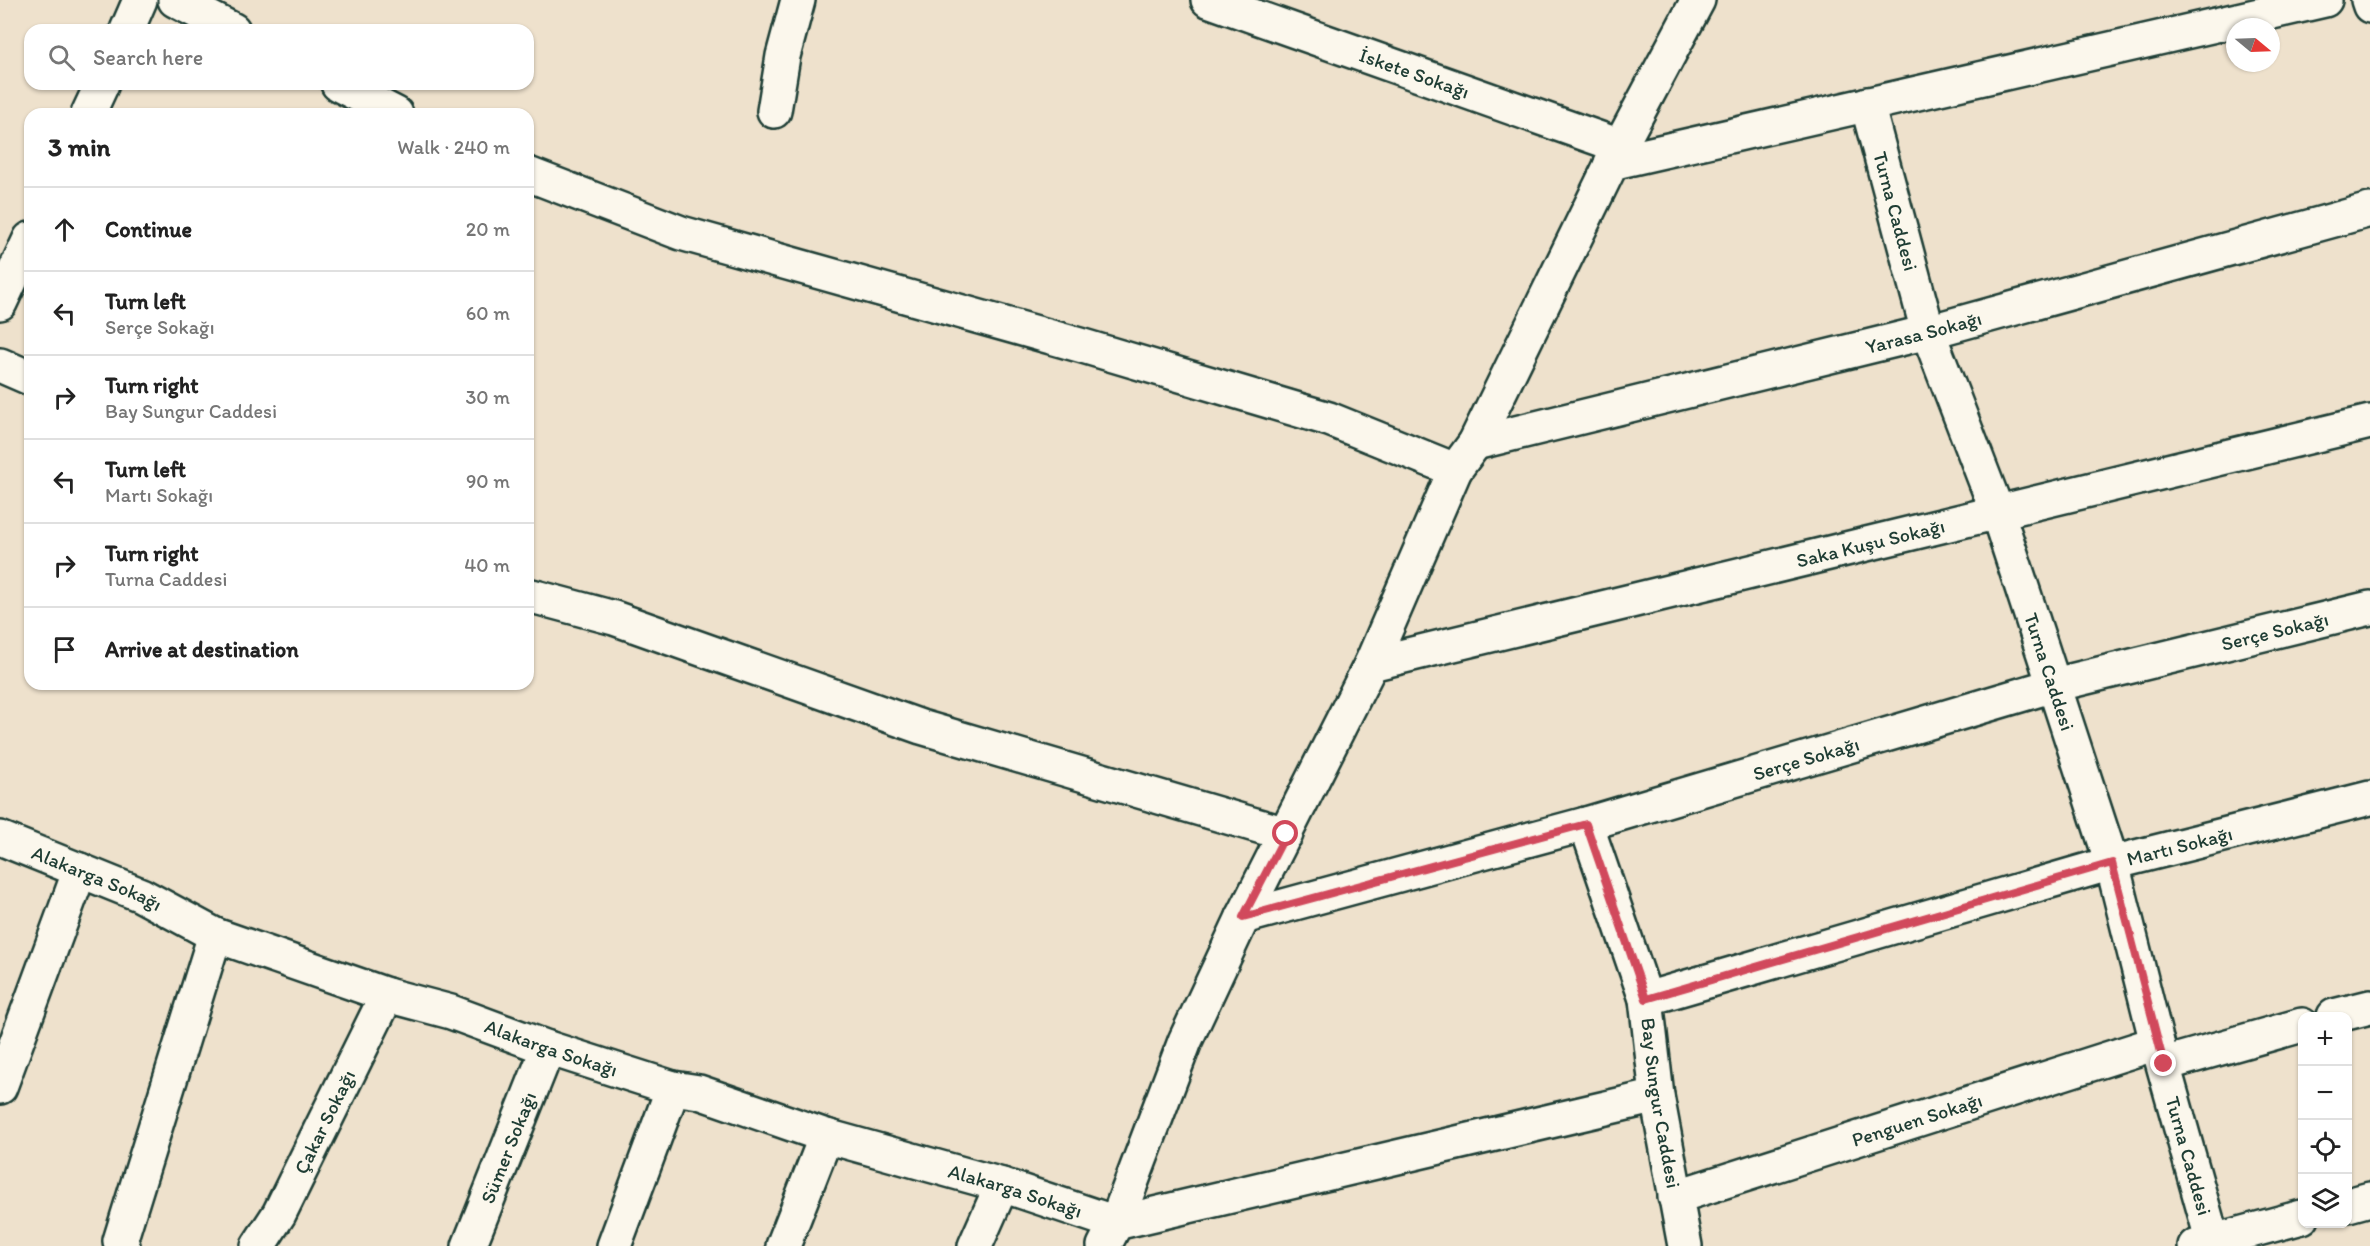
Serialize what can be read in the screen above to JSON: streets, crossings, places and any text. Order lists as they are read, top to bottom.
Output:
{
  "streets": {
    "street": [
      "İskete Sokağı",
      "Turna Caddesi",
      "Yarasa Sokağı",
      "Saka Kuşu Sokağı",
      "Serçe Sokağı",
      "Martı Sokağı",
      "Alakarga Sokağı",
      "Bay Sungur Caddesi",
      "Penguen Sokağı",
      "Çakar Sokağı",
      "Sümer Sokağı"
    ]
  },
  "crossings": [
    ["Turna Caddesi", "Yarasa Sokağı"],
    ["Turna Caddesi", "Saka Kuşu Sokağı"],
    ["Turna Caddesi", "Serçe Sokağı"],
    ["Turna Caddesi", "Martı Sokağı"],
    ["Turna Caddesi", "Penguen Sokağı"],
    ["Serçe Sokağı", "Bay Sungur Caddesi"],
    ["Martı Sokağı", "Bay Sungur Caddesi"],
    ["Alakarga Sokağı", "Çakar Sokağı"],
    ["Alakarga Sokağı", "Sümer Sokağı"],
    ["Bay Sungur Caddesi", "Penguen Sokağı"]
  ],
  "north": "right",
  "page": {
    "search": "Search here",
    "heading": ["3 min", "Walk · 240 m"],
    "list": [
      ["Continue", "20 m"],
      ["Turn left", "Serçe Sokağı", "60 m"],
      ["Turn right", "Bay Sungur Caddesi", "30 m"],
      ["Turn left", "Martı Sokağı", "90 m"],
      ["Turn right", "Turna Caddesi", "40 m"],
      "Arrive at destination"
    ],
    "map_buttons": ["+", "−"]
  }
}
